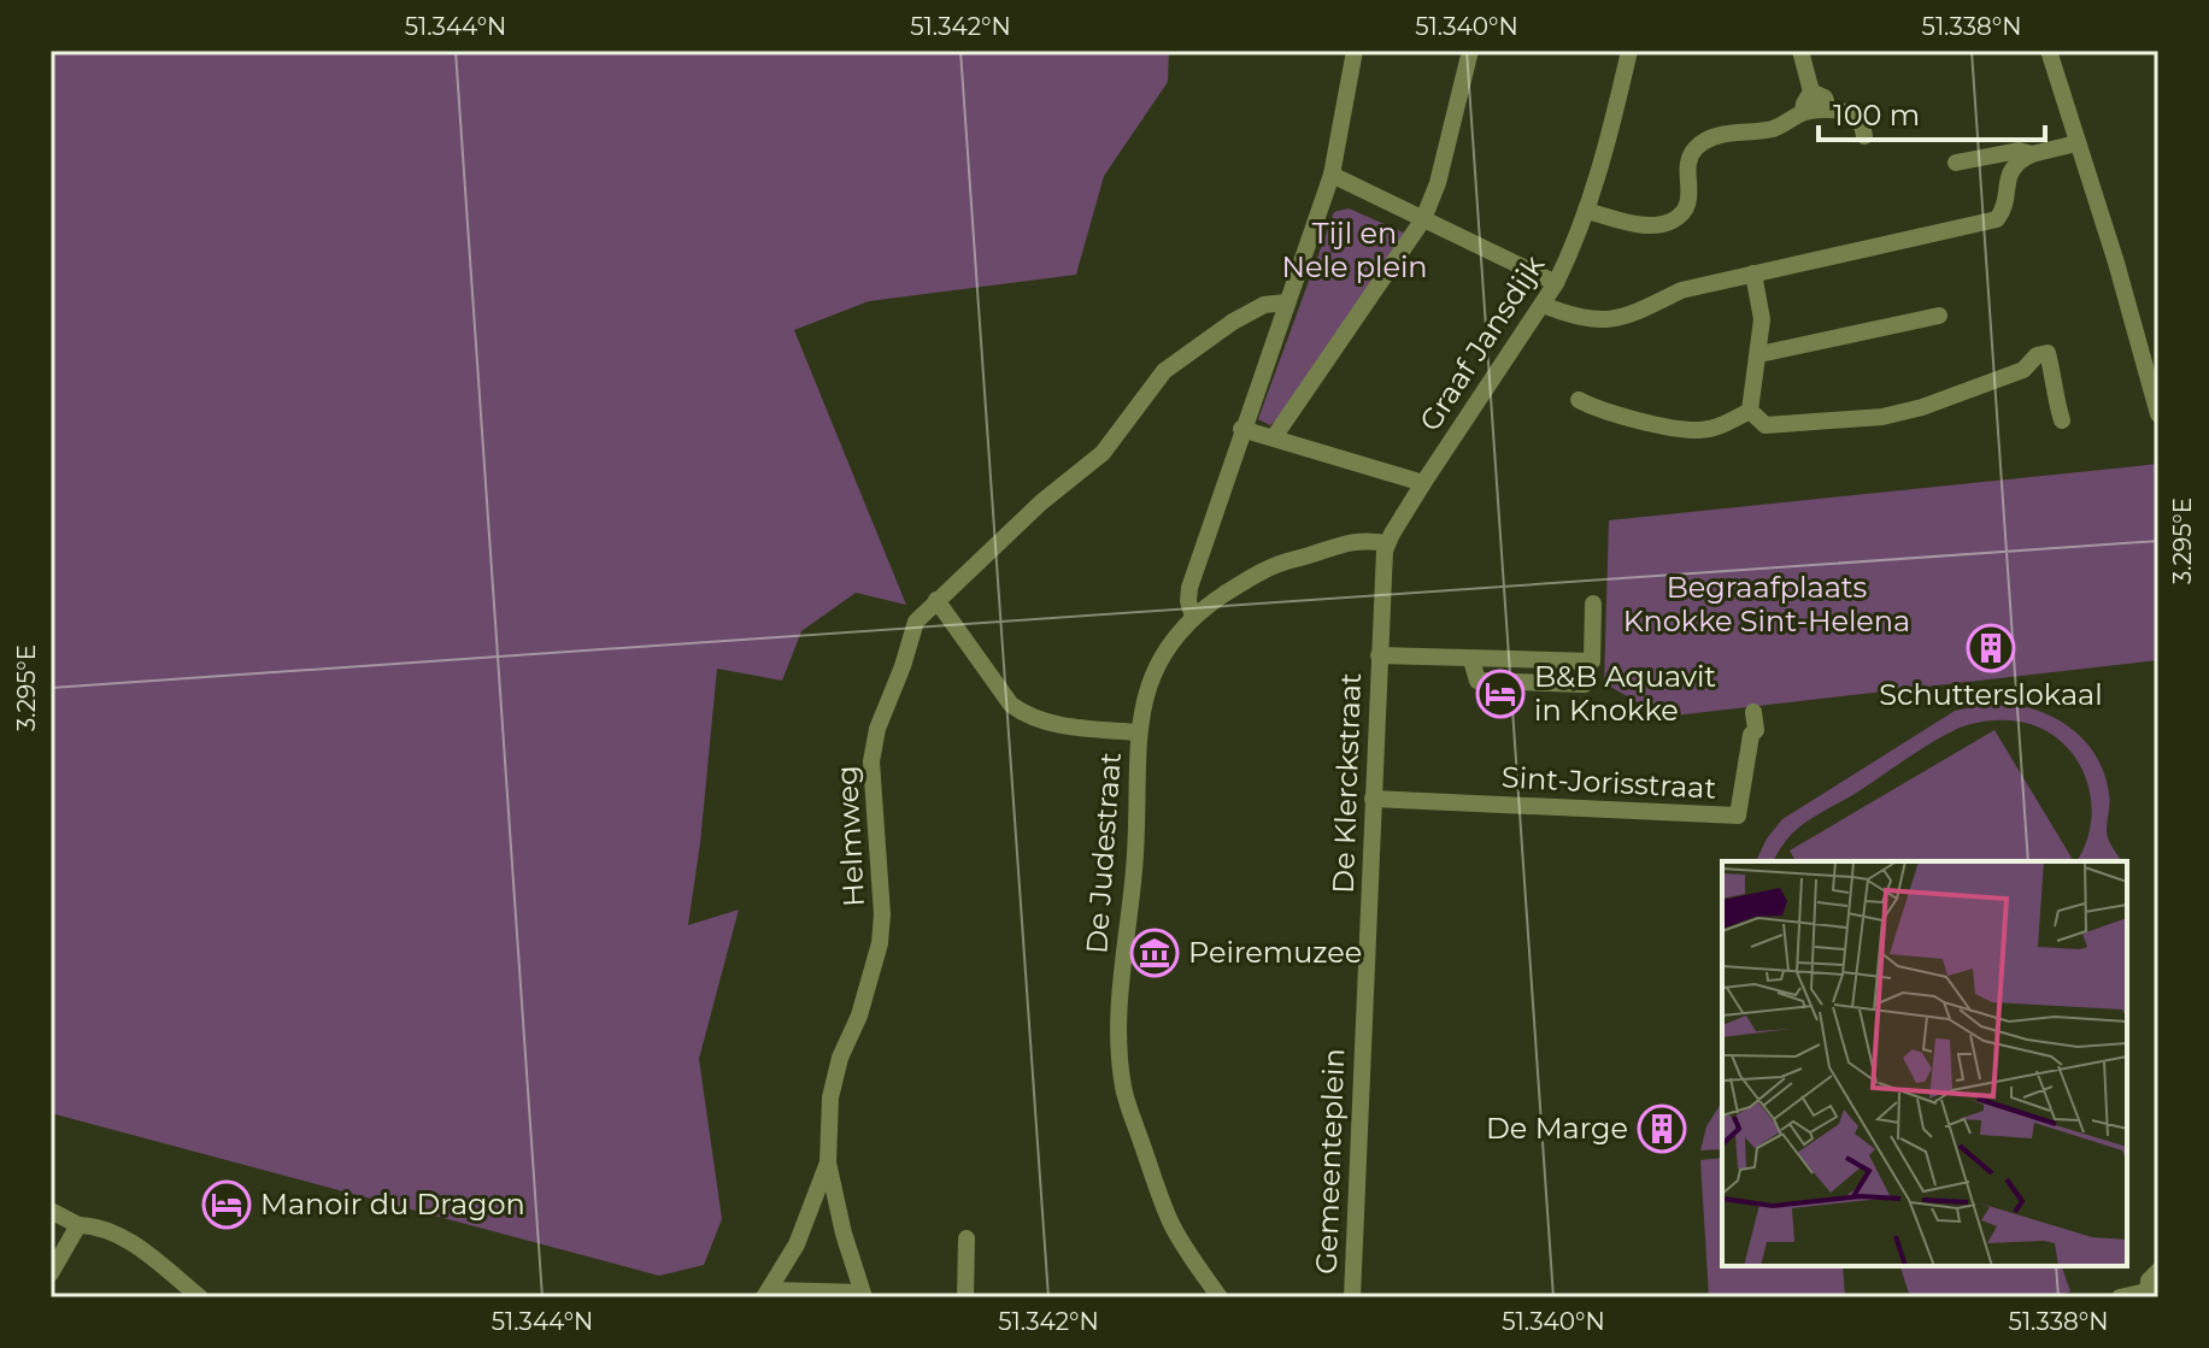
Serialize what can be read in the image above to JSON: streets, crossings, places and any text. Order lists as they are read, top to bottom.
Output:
{
  "streets": {
    "street": [
      "Graaf Jansdijk",
      "De Klerckstraat",
      "Sint-Jorisstraat",
      "Helmweg",
      "De Judestraat",
      "Gemeenteplein"
    ]
  },
  "crossings": [
    ["Graaf Jansdijk", "De Klerckstraat"],
    ["Graaf Jansdijk", "De Judestraat"],
    ["De Klerckstraat", "Sint-Jorisstraat"],
    ["De Klerckstraat", "De Judestraat"],
    ["De Klerckstraat", "Gemeenteplein"]
  ],
  "parks": ["Tijl en Nele plein", "Begraafplaats Knokke Sint-Helena"],
  "places": {
    "building": ["Schutterslokaal", "De Marge"],
    "hotel": ["B&B Aquavit in Knokke", "Manoir du Dragon"],
    "museum": ["Peiremuzee"]
  },
  "scale_bar": "100 m",
  "coordinates": [
    "51.344°N",
    "51.342°N",
    "51.340°N",
    "51.338°N",
    "3.295°E"
  ]
}
